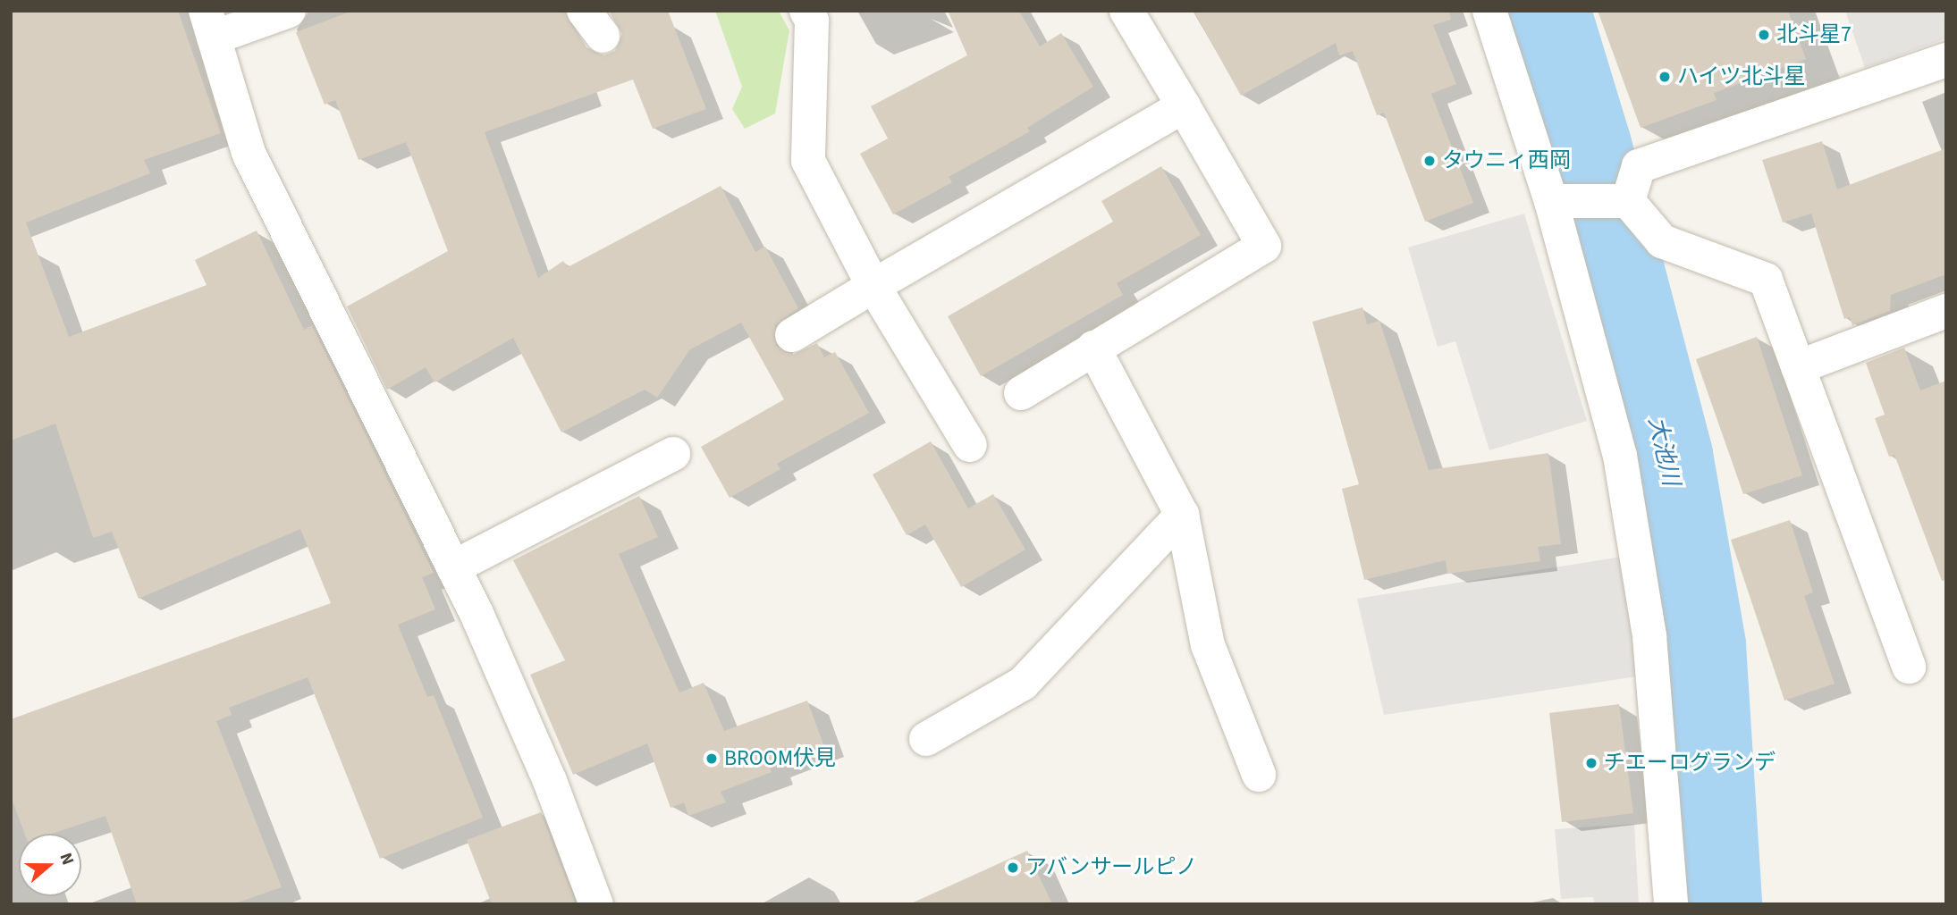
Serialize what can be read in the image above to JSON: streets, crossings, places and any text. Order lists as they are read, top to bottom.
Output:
{
  "water": ["大池川"],
  "places": [
    "北斗星7",
    "ハイツ北斗星",
    "タウニィ西岡",
    "BROOM伏見",
    "チエーログランデ",
    "アバンサールピノ"
  ],
  "north": "right"
}
